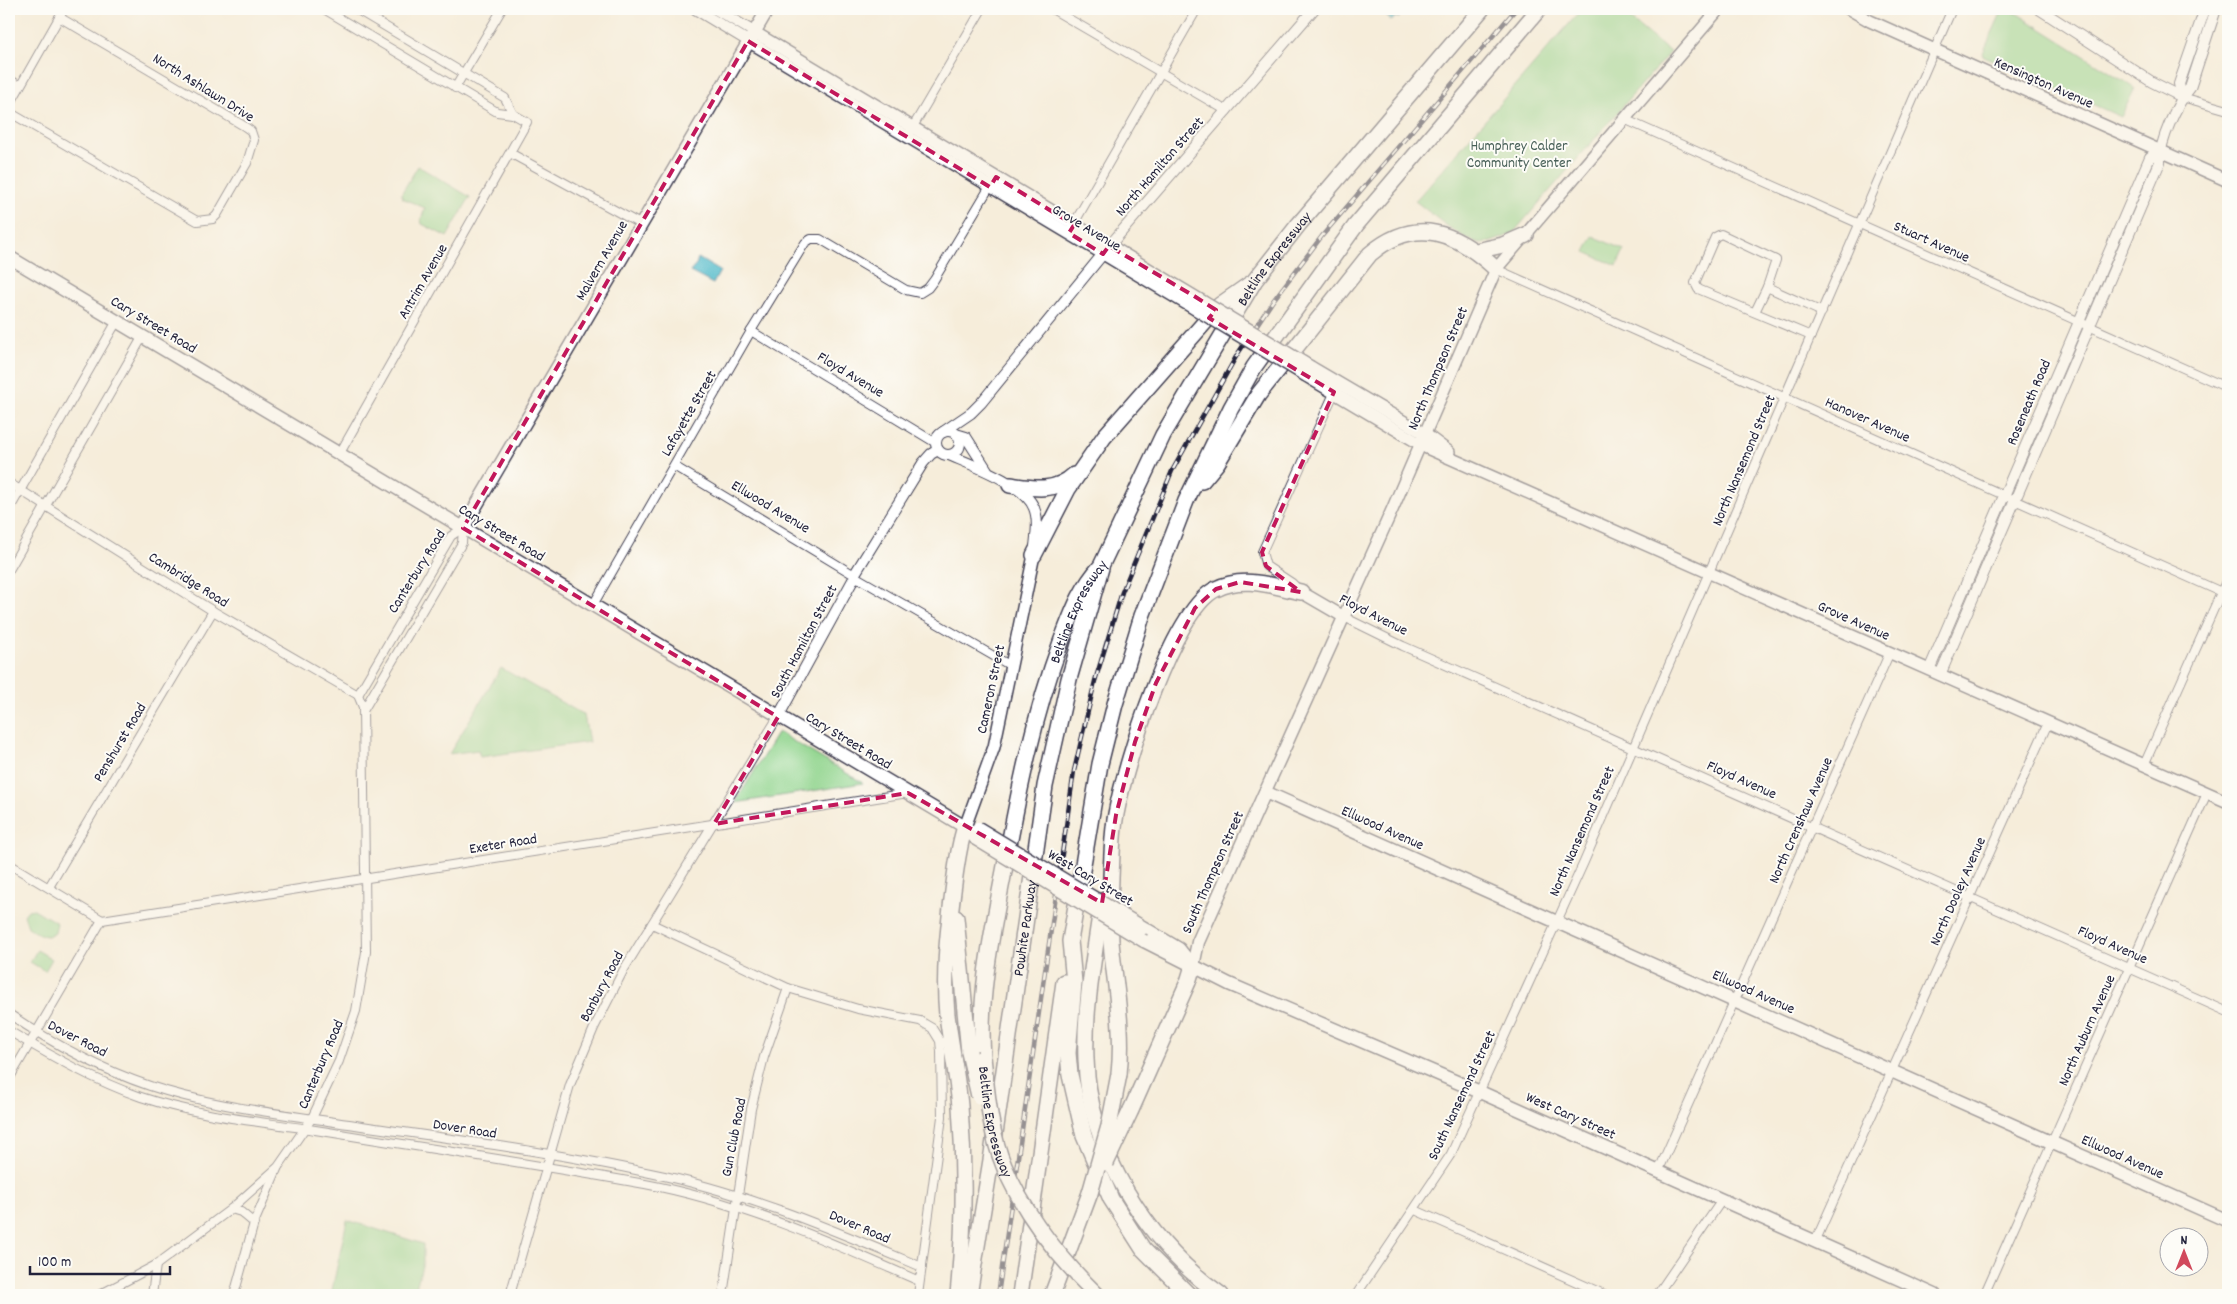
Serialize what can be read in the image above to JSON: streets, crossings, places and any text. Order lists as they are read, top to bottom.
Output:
{
  "streets": {
    "highway": ["Beltline Expressway", "Powhite Parkway"],
    "main road": [
      "Kensington Avenue",
      "Grove Avenue",
      "Malvern Avenue",
      "Cary Street Road",
      "North Thompson Street",
      "Floyd Avenue",
      "Ellwood Avenue",
      "Cameron Street",
      "South Thompson Street",
      "West Cary Street"
    ],
    "street": [
      "North Ashlawn Drive",
      "North Hamilton Street",
      "Stuart Avenue",
      "Antrim Avenue",
      "Roseneath Road",
      "Lafayette Street",
      "Hanover Avenue",
      "North Nansemond Street",
      "Canterbury Road",
      "Cambridge Road",
      "South Hamilton Street",
      "Penshurst Road",
      "North Crenshaw Avenue",
      "Exeter Road",
      "North Dooley Avenue",
      "Banbury Road",
      "North Auburn Avenue",
      "Dover Road",
      "South Nansemond Street",
      "Gun Club Road"
    ]
  },
  "crossings": [
    ["Kensington Avenue", "Roseneath Road"],
    ["Kensington Avenue", "North Nansemond Street"],
    ["North Hamilton Street", "Grove Avenue"],
    ["North Hamilton Street", "Floyd Avenue"],
    ["Grove Avenue", "Malvern Avenue"],
    ["Grove Avenue", "North Thompson Street"],
    ["Grove Avenue", "Floyd Avenue"],
    ["Grove Avenue", "Roseneath Road"],
    ["Grove Avenue", "Lafayette Street"],
    ["Grove Avenue", "North Nansemond Street"],
    ["Grove Avenue", "North Crenshaw Avenue"],
    ["Grove Avenue", "North Dooley Avenue"],
    ["Grove Avenue", "North Auburn Avenue"],
    ["Stuart Avenue", "North Thompson Street"],
    ["Stuart Avenue", "Roseneath Road"],
    ["Stuart Avenue", "North Nansemond Street"],
    ["Malvern Avenue", "Cary Street Road"],
    ["Malvern Avenue", "Canterbury Road"],
    ["Beltline Expressway", "Powhite Parkway"],
    ["Antrim Avenue", "Cary Street Road"],
    ["Cary Street Road", "Lafayette Street"],
    ["Cary Street Road", "Canterbury Road"],
    ["Cary Street Road", "South Hamilton Street"],
    ["Cary Street Road", "Cameron Street"],
    ["Cary Street Road", "Exeter Road"],
    ["Cary Street Road", "West Cary Street"],
    ["Cary Street Road", "Banbury Road"],
    ["North Thompson Street", "Floyd Avenue"],
    ["North Thompson Street", "Hanover Avenue"],
    ["North Thompson Street", "Ellwood Avenue"],
    ["North Thompson Street", "South Thompson Street"],
    ["Floyd Avenue", "Lafayette Street"],
    ["Floyd Avenue", "North Nansemond Street"],
    ["Floyd Avenue", "North Crenshaw Avenue"],
    ["Floyd Avenue", "North Dooley Avenue"],
    ["Floyd Avenue", "North Auburn Avenue"],
    ["Roseneath Road", "Hanover Avenue"],
    ["Lafayette Street", "Ellwood Avenue"],
    ["Hanover Avenue", "North Nansemond Street"],
    ["North Nansemond Street", "Ellwood Avenue"],
    ["North Nansemond Street", "South Nansemond Street"],
    ["Ellwood Avenue", "South Hamilton Street"],
    ["Ellwood Avenue", "Cameron Street"],
    ["Ellwood Avenue", "North Crenshaw Avenue"],
    ["Ellwood Avenue", "South Thompson Street"],
    ["Ellwood Avenue", "North Dooley Avenue"],
    ["Ellwood Avenue", "North Auburn Avenue"],
    ["Ellwood Avenue", "South Nansemond Street"],
    ["Canterbury Road", "Cambridge Road"],
    ["Canterbury Road", "Exeter Road"],
    ["Canterbury Road", "Dover Road"],
    ["Cambridge Road", "Penshurst Road"],
    ["South Hamilton Street", "Banbury Road"],
    ["Cameron Street", "West Cary Street"],
    ["North Crenshaw Avenue", "West Cary Street"],
    ["Exeter Road", "Banbury Road"],
    ["South Thompson Street", "West Cary Street"],
    ["West Cary Street", "North Dooley Avenue"],
    ["West Cary Street", "South Nansemond Street"],
    ["Banbury Road", "Dover Road"],
    ["Dover Road", "Gun Club Road"]
  ],
  "parks": ["Humphrey Calder Community Center"],
  "scale_bar": "100 m",
  "north": "top"
}
